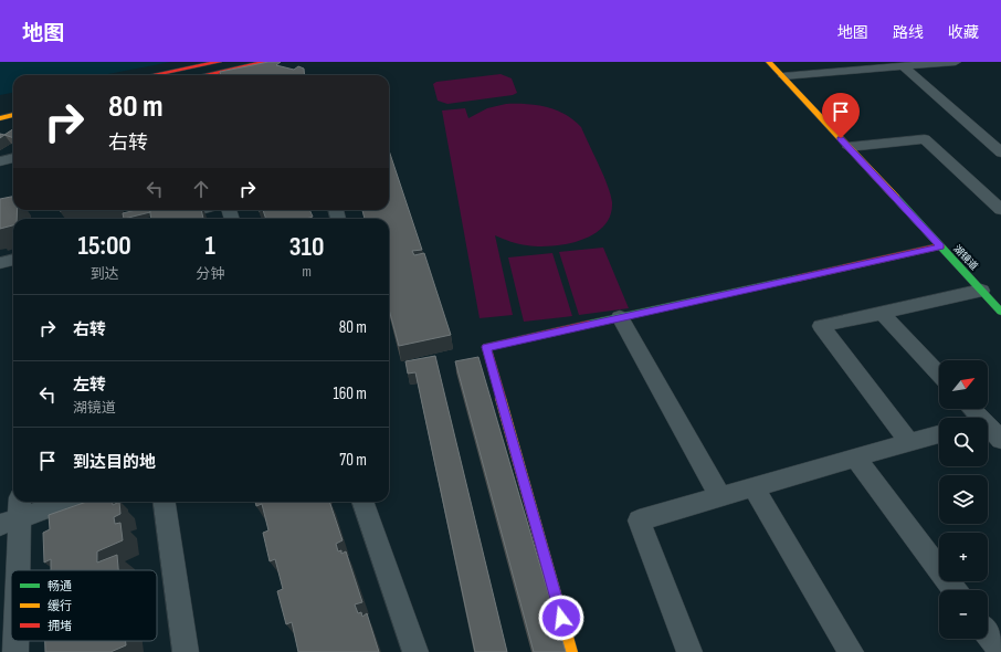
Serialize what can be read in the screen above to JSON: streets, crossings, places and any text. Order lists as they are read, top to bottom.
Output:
{
  "streets": {
    "street": ["湖镜道"]
  },
  "legend": ["畅通", "缓行", "拥堵"],
  "north": "top right",
  "page": {
    "header": "地图",
    "nav": ["地图", "路线", "收藏"],
    "turn": ["80 m", "右转"],
    "eta": [
      "15:00",
      "到达",
      "1",
      "分钟",
      "310",
      "m"
    ],
    "list": [
      {
        "name": "右转",
        "value": "80 m"
      },
      {
        "name": "左转",
        "note": "湖镜道",
        "value": "160 m"
      },
      {
        "name": "到达目的地",
        "value": "70 m"
      }
    ],
    "map_buttons": ["+", "−"]
  }
}
